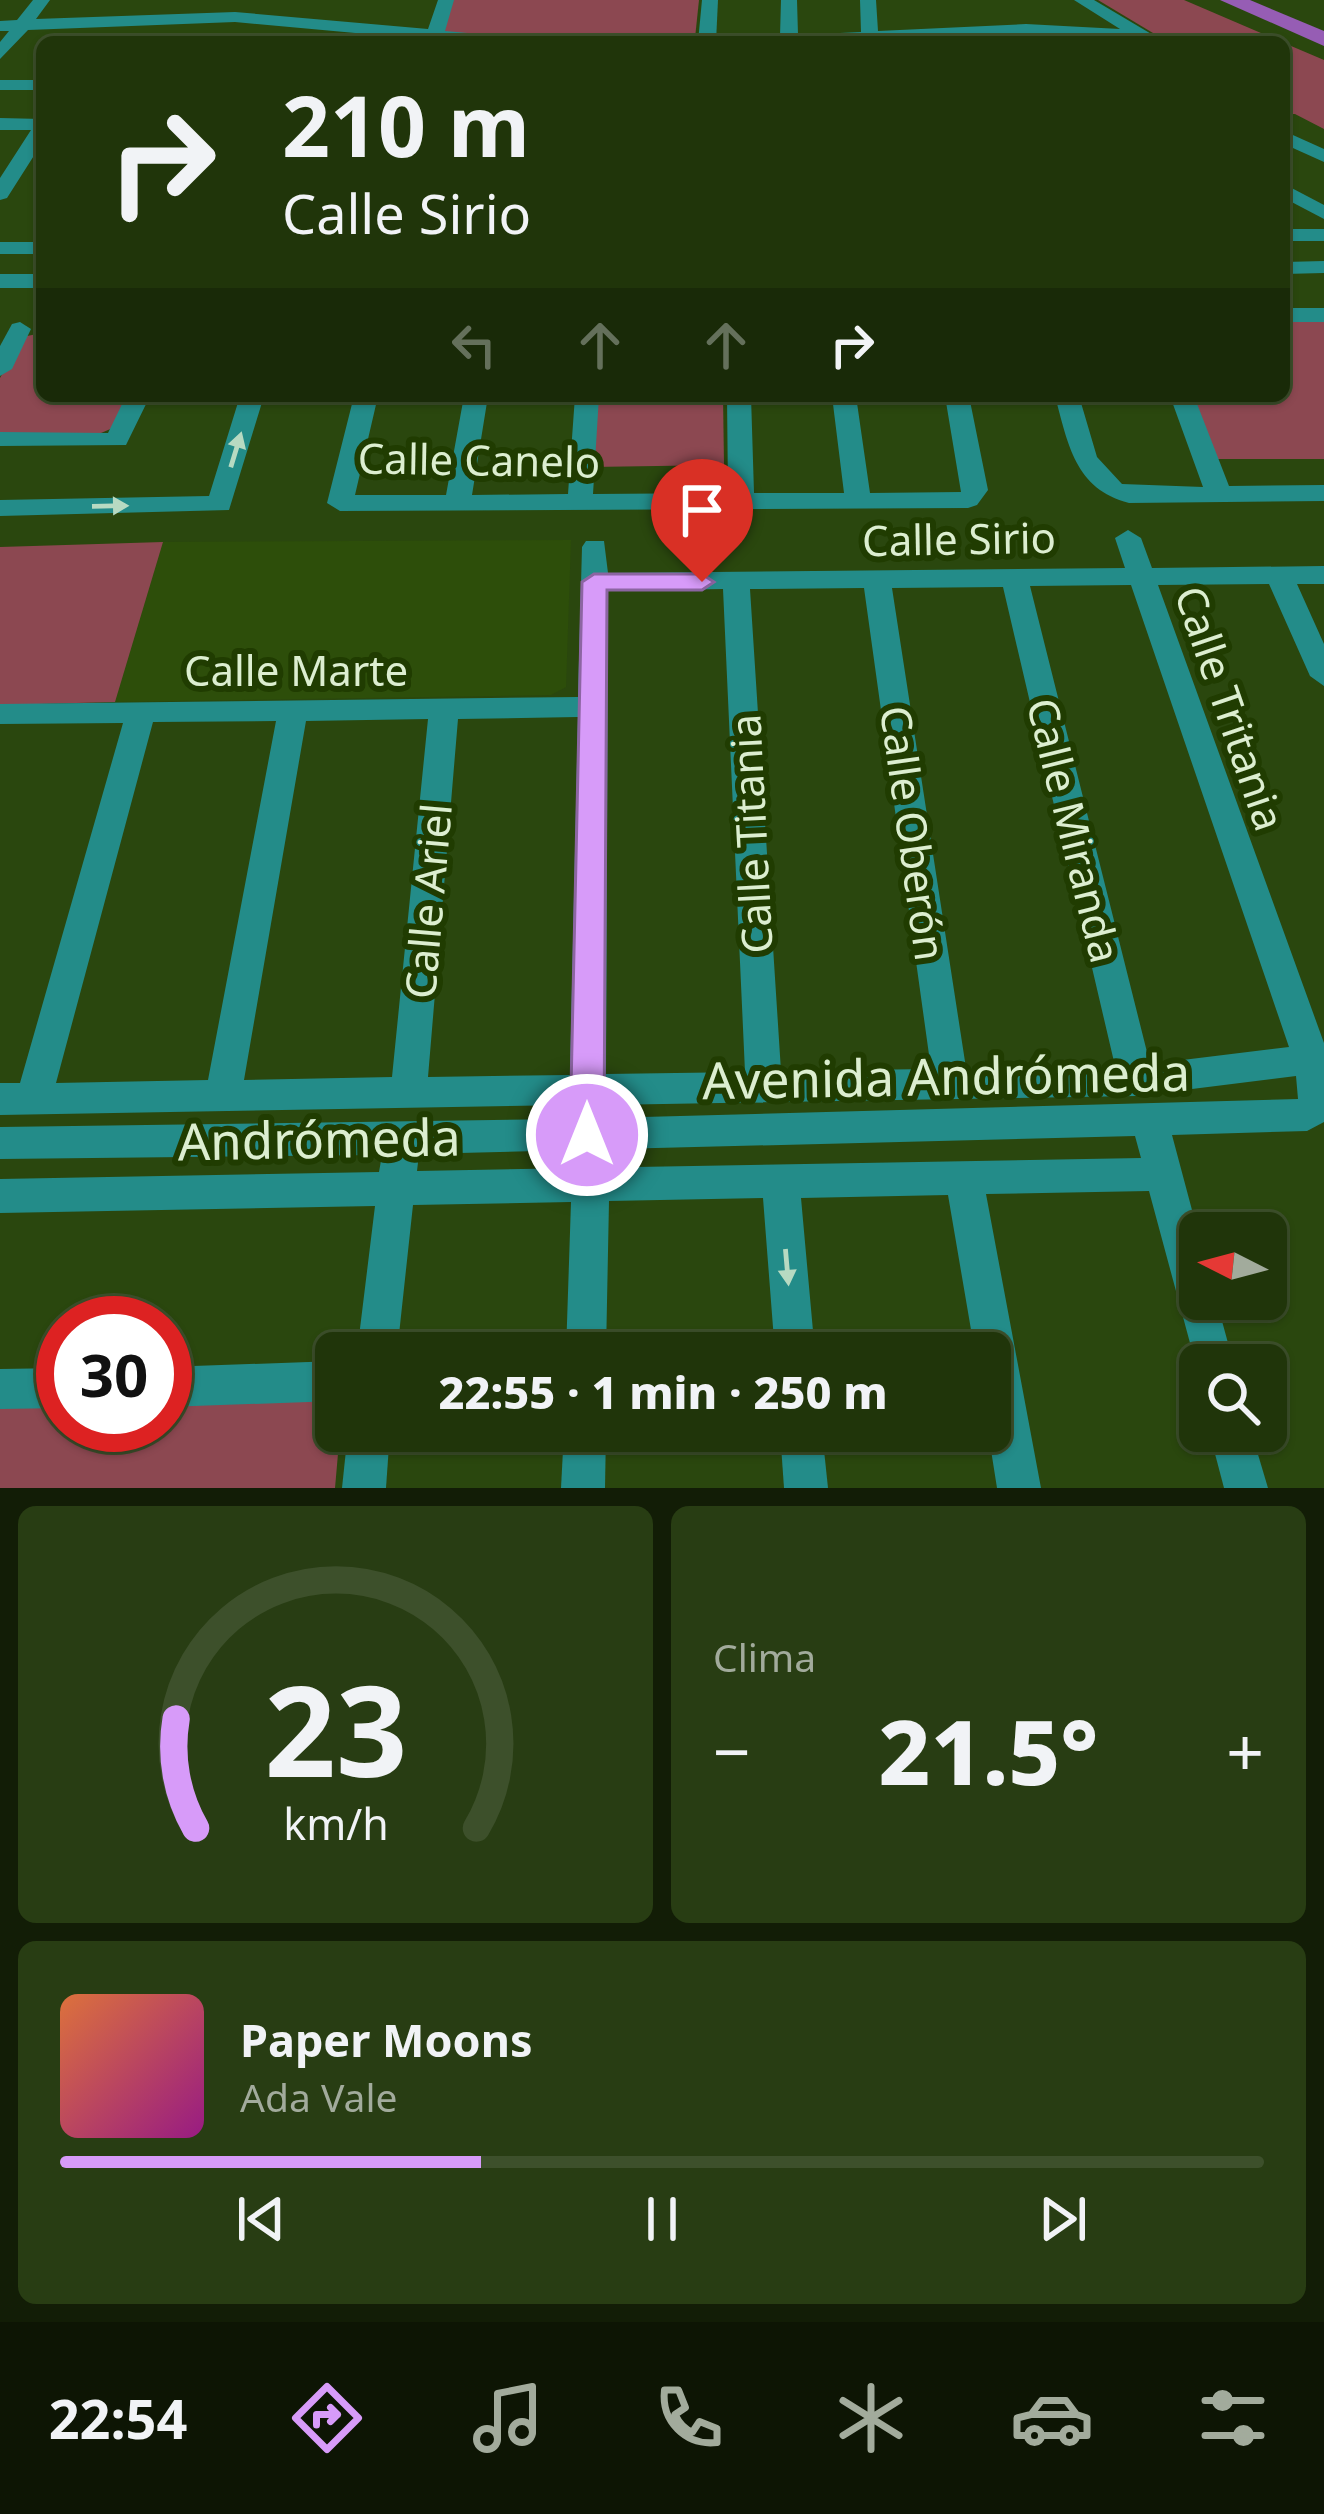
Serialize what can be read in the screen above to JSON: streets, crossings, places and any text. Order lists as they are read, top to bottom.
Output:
{
  "streets": {
    "street": [
      "Calle Canelo",
      "Calle Sirio",
      "Calle Marte",
      "Calle Tritania",
      "Calle Miranda",
      "Calle Oberón",
      "Calle Titania",
      "Calle Ariel",
      "Avenida Andrómeda",
      "Andrómeda"
    ]
  },
  "crossings": [
    ["Calle Sirio", "Calle Tritania"],
    ["Calle Sirio", "Calle Miranda"],
    ["Calle Sirio", "Calle Oberón"],
    ["Calle Sirio", "Calle Titania"],
    ["Calle Marte", "Calle Ariel"],
    ["Calle Tritania", "Avenida Andrómeda"]
  ],
  "north": "left",
  "page": {
    "turn": ["210 m", "Calle Sirio"],
    "limit": "30",
    "trip": "22:55 · 1 min · 250 m",
    "tile": "Clima",
    "heat": ["−", "21.5°", "+"],
    "song": ["Paper Moons", "Ada Vale"],
    "tabs": "22:54",
    "gauge": ["23", "km/h"]
  }
}
